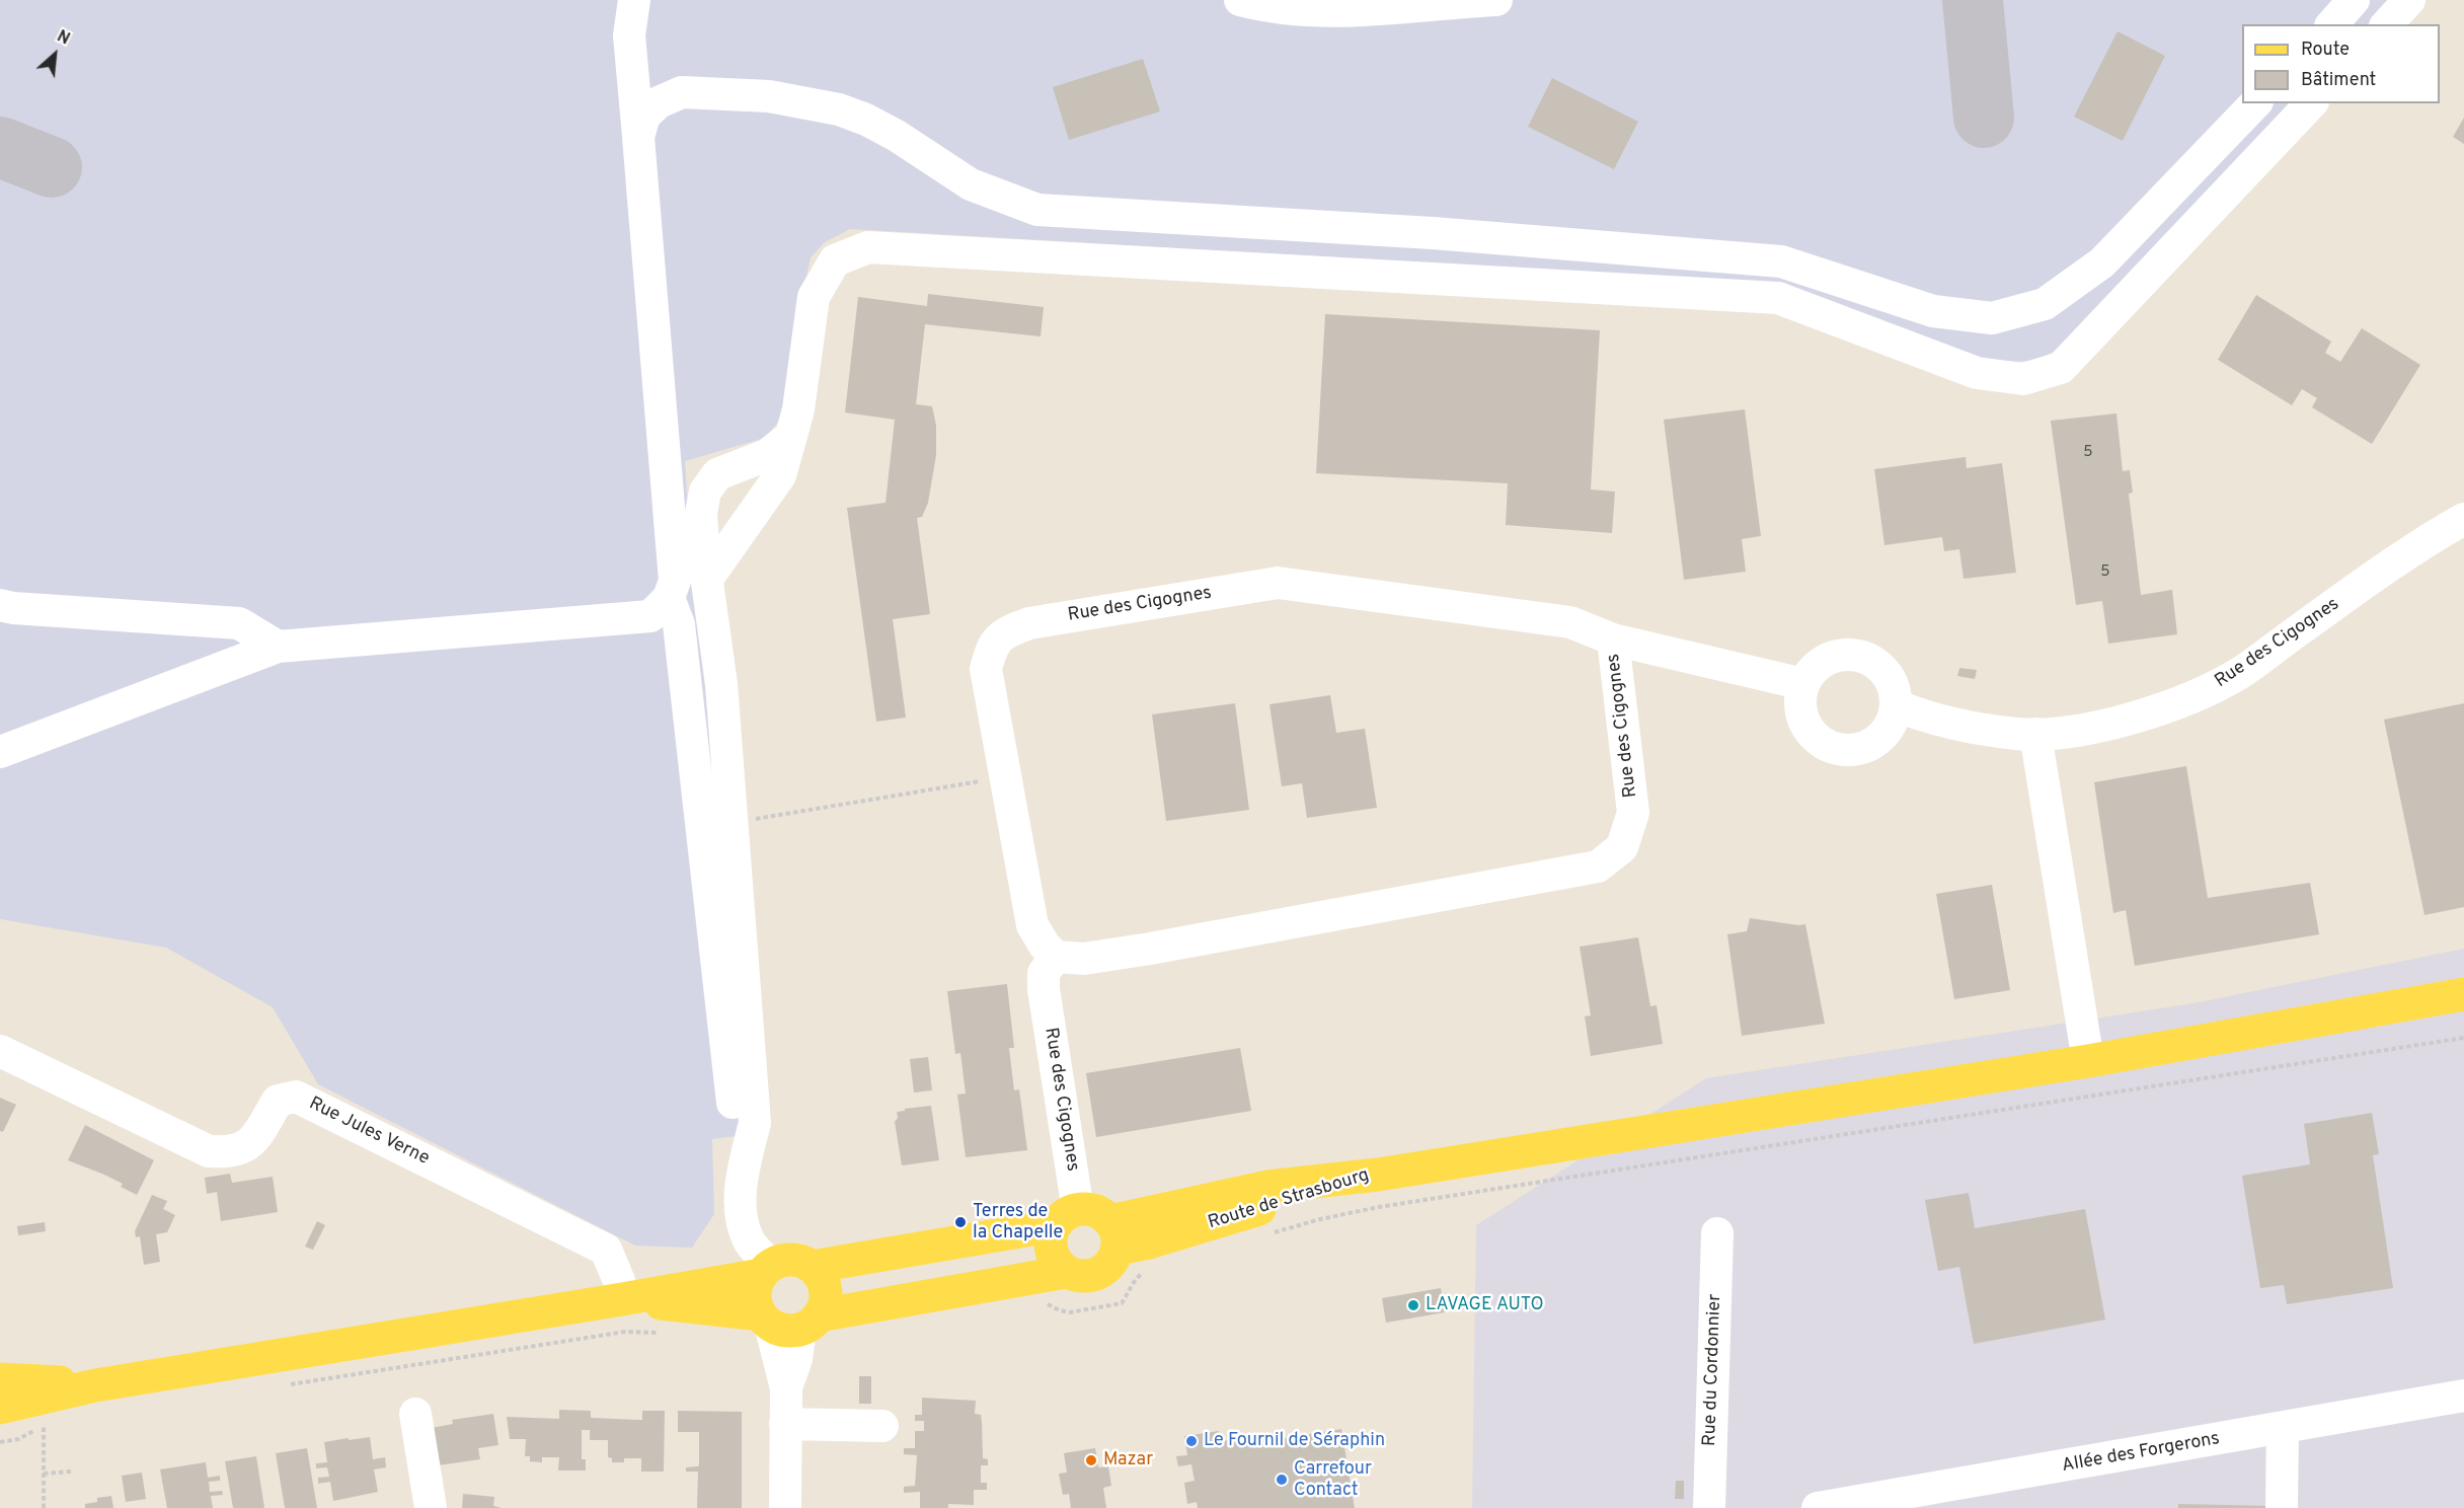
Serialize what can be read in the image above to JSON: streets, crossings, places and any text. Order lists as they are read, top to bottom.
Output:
{
  "streets": {
    "main road": ["Route de Strasbourg"],
    "street": [
      "Rue des Cigognes",
      "Rue Jules Verne",
      "Rue du Cordonnier",
      "Allée des Forgerons"
    ]
  },
  "crossings": [
    ["Rue des Cigognes", "Route de Strasbourg"]
  ],
  "places": [
    "Terres de la Chapelle",
    "LAVAGE AUTO",
    "Le Fournil de Séraphin",
    "Mazar",
    "Carrefour Contact"
  ],
  "house_numbers": ["5", "5"],
  "legend": ["Route", "Bâtiment"],
  "north": "top right"
}
